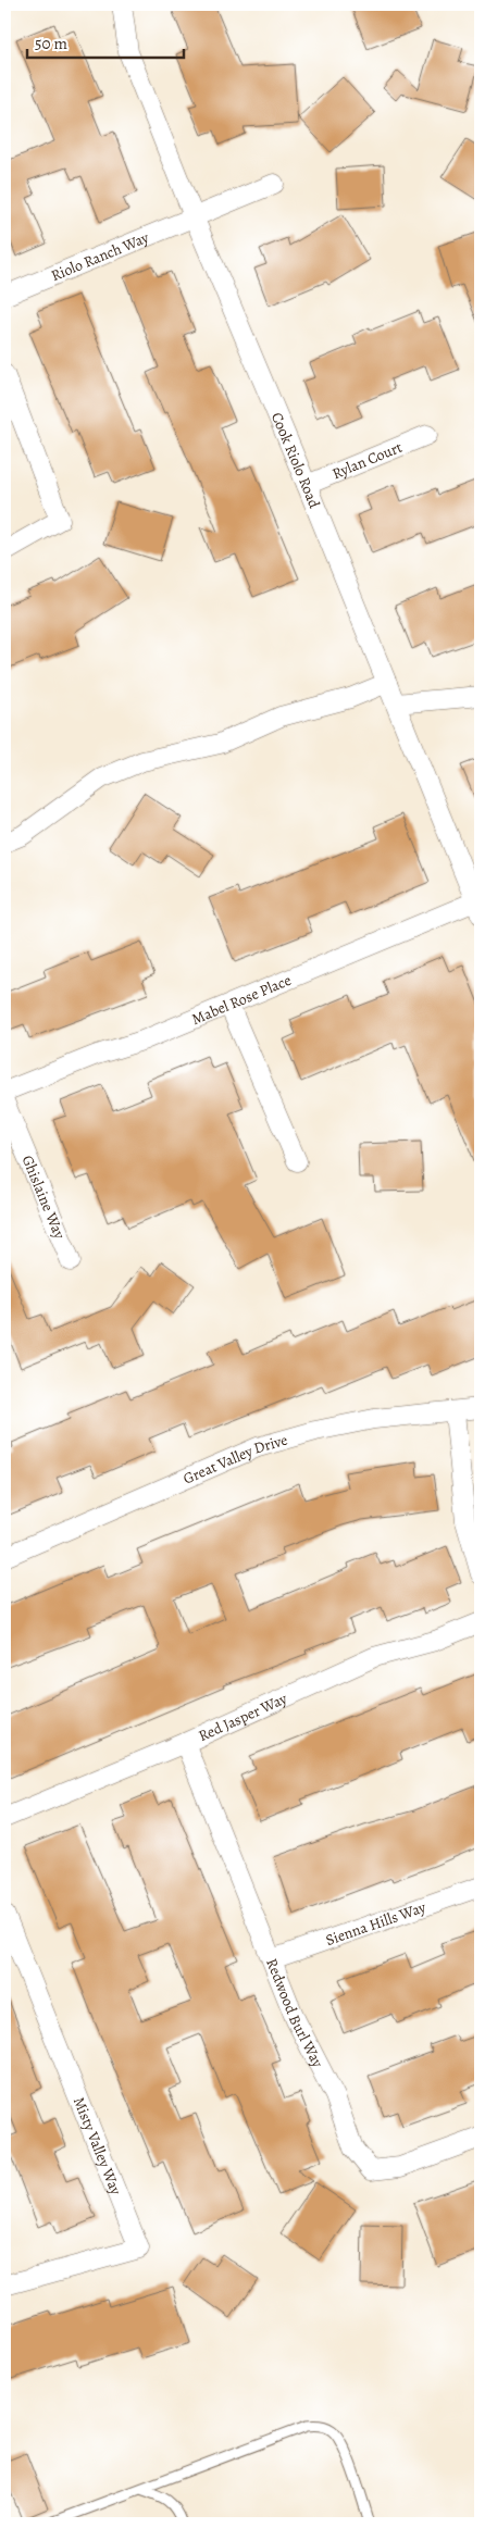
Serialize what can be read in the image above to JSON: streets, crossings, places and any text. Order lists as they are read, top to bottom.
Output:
{
  "streets": {
    "street": [
      "Riolo Ranch Way",
      "Cook Riolo Road",
      "Rylan Court",
      "Mabel Rose Place",
      "Ghislaine Way",
      "Great Valley Drive",
      "Red Jasper Way",
      "Sienna Hills Way",
      "Redwood Burl Way",
      "Misty Valley Way"
    ]
  },
  "crossings": [
    ["Riolo Ranch Way", "Cook Riolo Road"],
    ["Cook Riolo Road", "Rylan Court"],
    ["Cook Riolo Road", "Mabel Rose Place"],
    ["Red Jasper Way", "Redwood Burl Way"],
    ["Sienna Hills Way", "Redwood Burl Way"]
  ],
  "scale_bar": "50 m"
}
